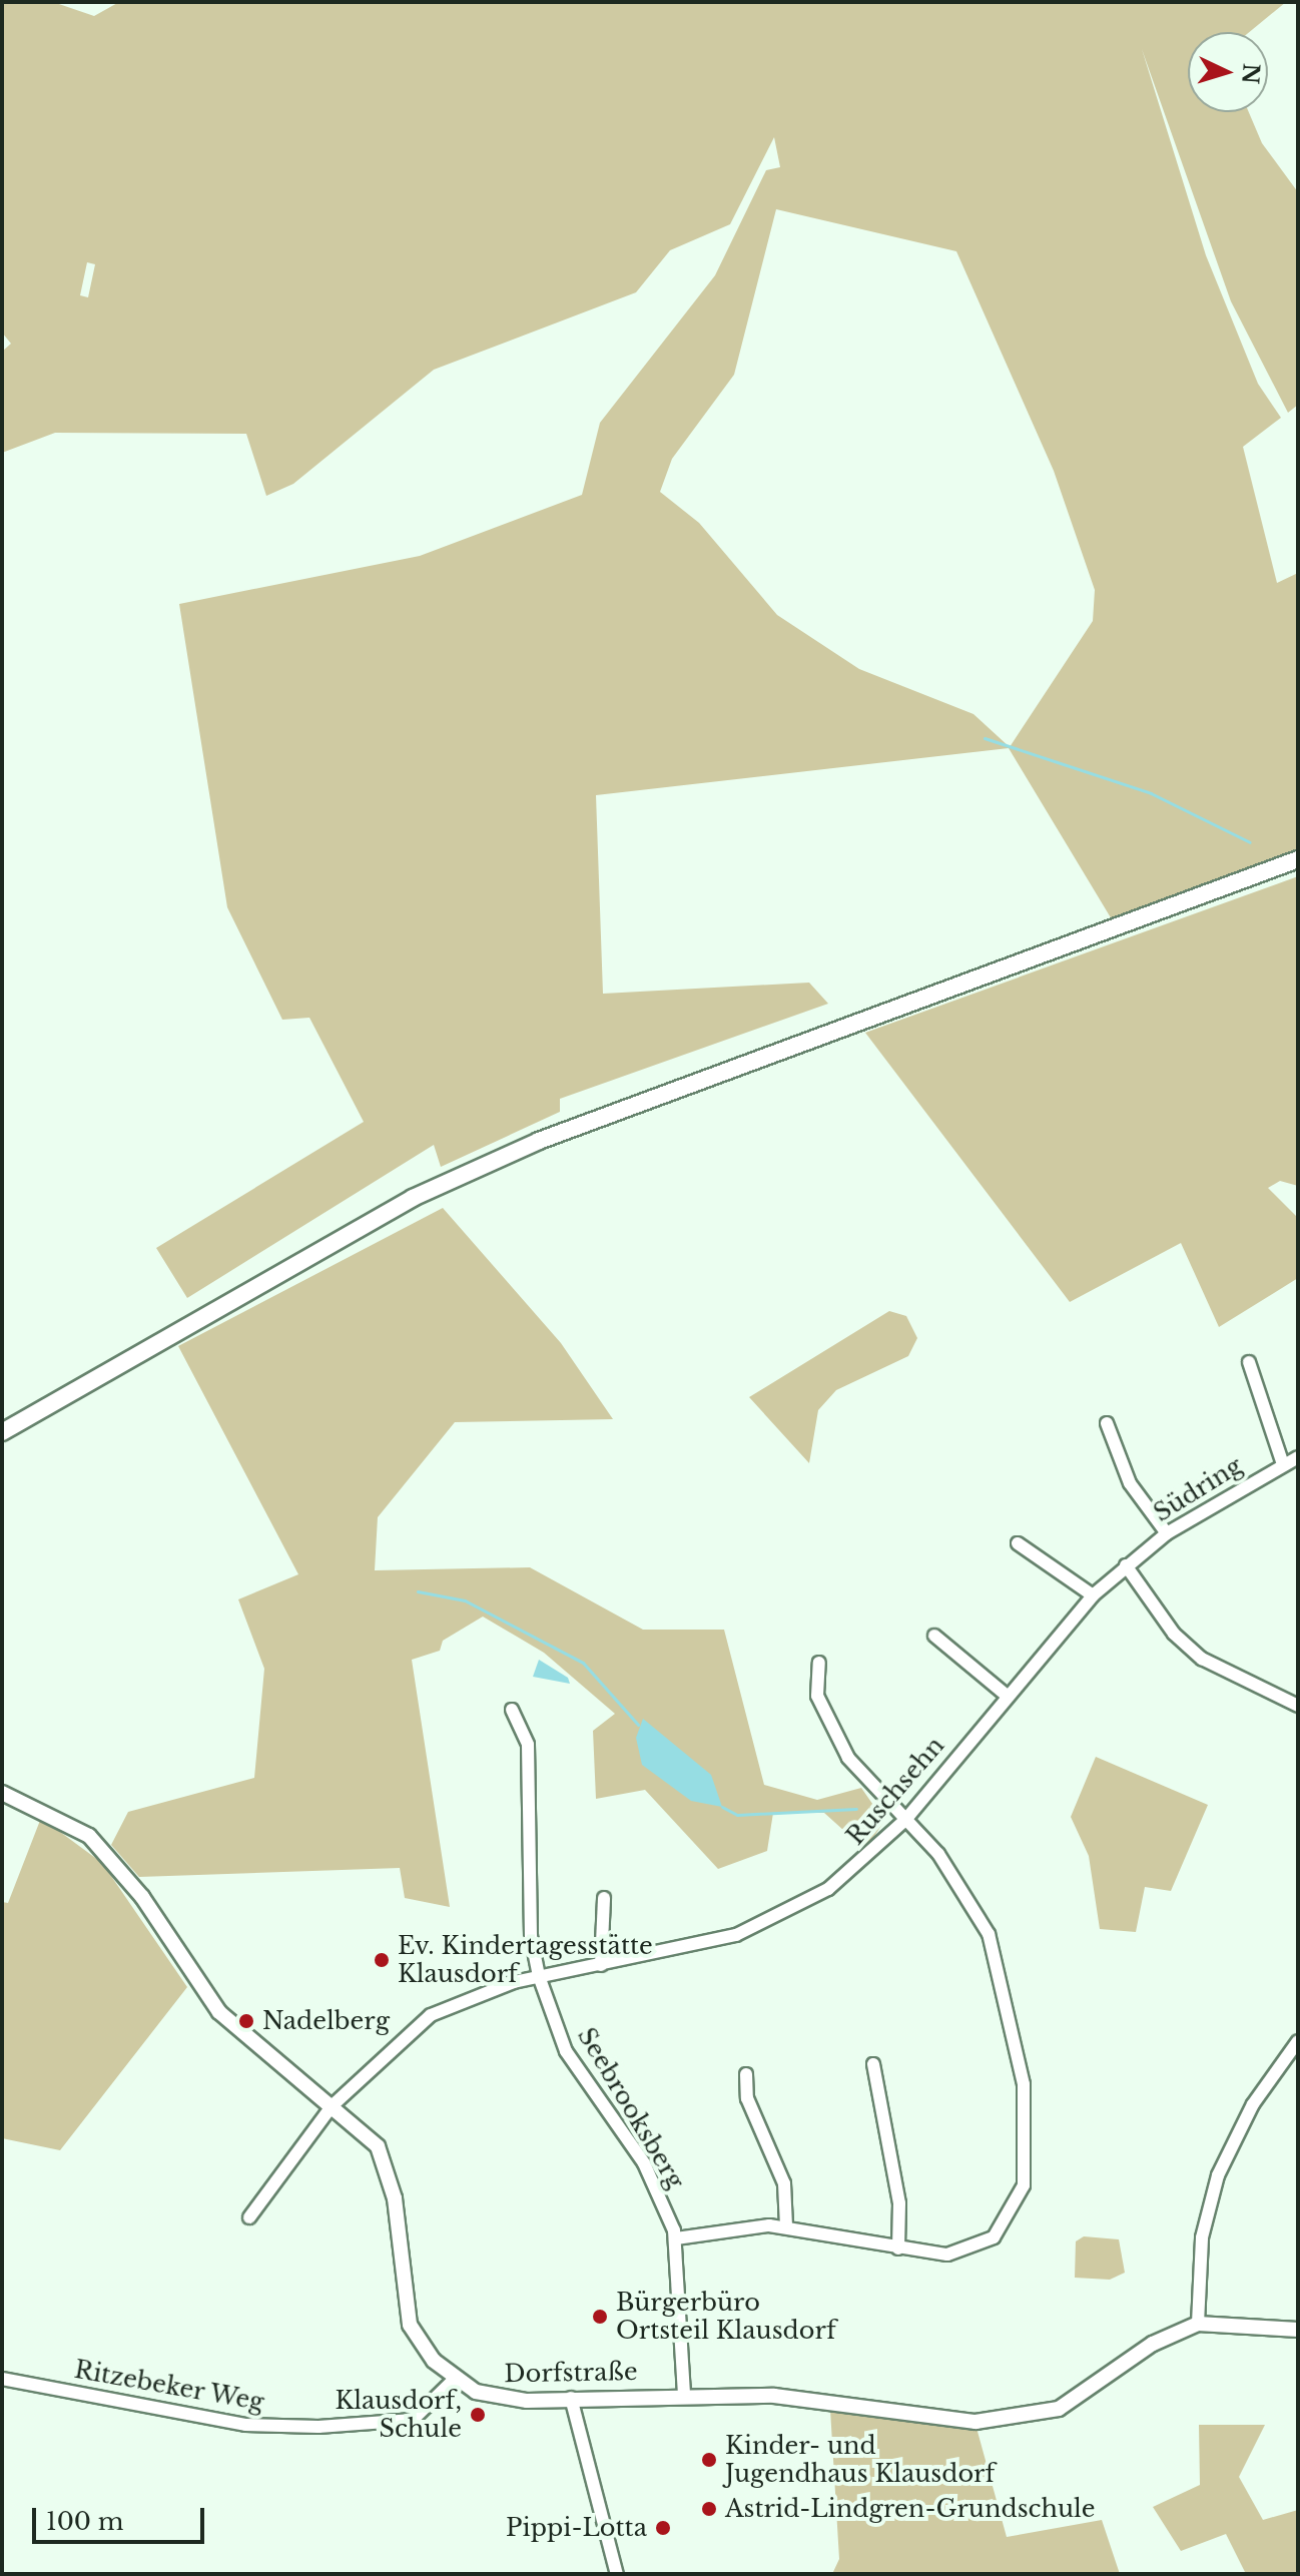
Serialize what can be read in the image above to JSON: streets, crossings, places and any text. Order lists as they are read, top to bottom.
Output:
{
  "streets": {
    "street": [
      "Südring",
      "Ruschsehn",
      "Seebrooksberg",
      "Dorfstraße",
      "Ritzebeker Weg"
    ]
  },
  "crossings": [
    ["Südring", "Ruschsehn"],
    ["Ruschsehn", "Seebrooksberg"],
    ["Ruschsehn", "Dorfstraße"],
    ["Seebrooksberg", "Dorfstraße"],
    ["Dorfstraße", "Ritzebeker Weg"]
  ],
  "places": [
    "Ev. Kindertagesstätte Klausdorf",
    "Nadelberg",
    "Bürgerbüro Ortsteil Klausdorf",
    "Klausdorf, Schule",
    "Kinder- und Jugendhaus Klausdorf",
    "Astrid-Lindgren-Grundschule",
    "Pippi-Lotta"
  ],
  "scale_bar": "100 m",
  "north": "right"
}
